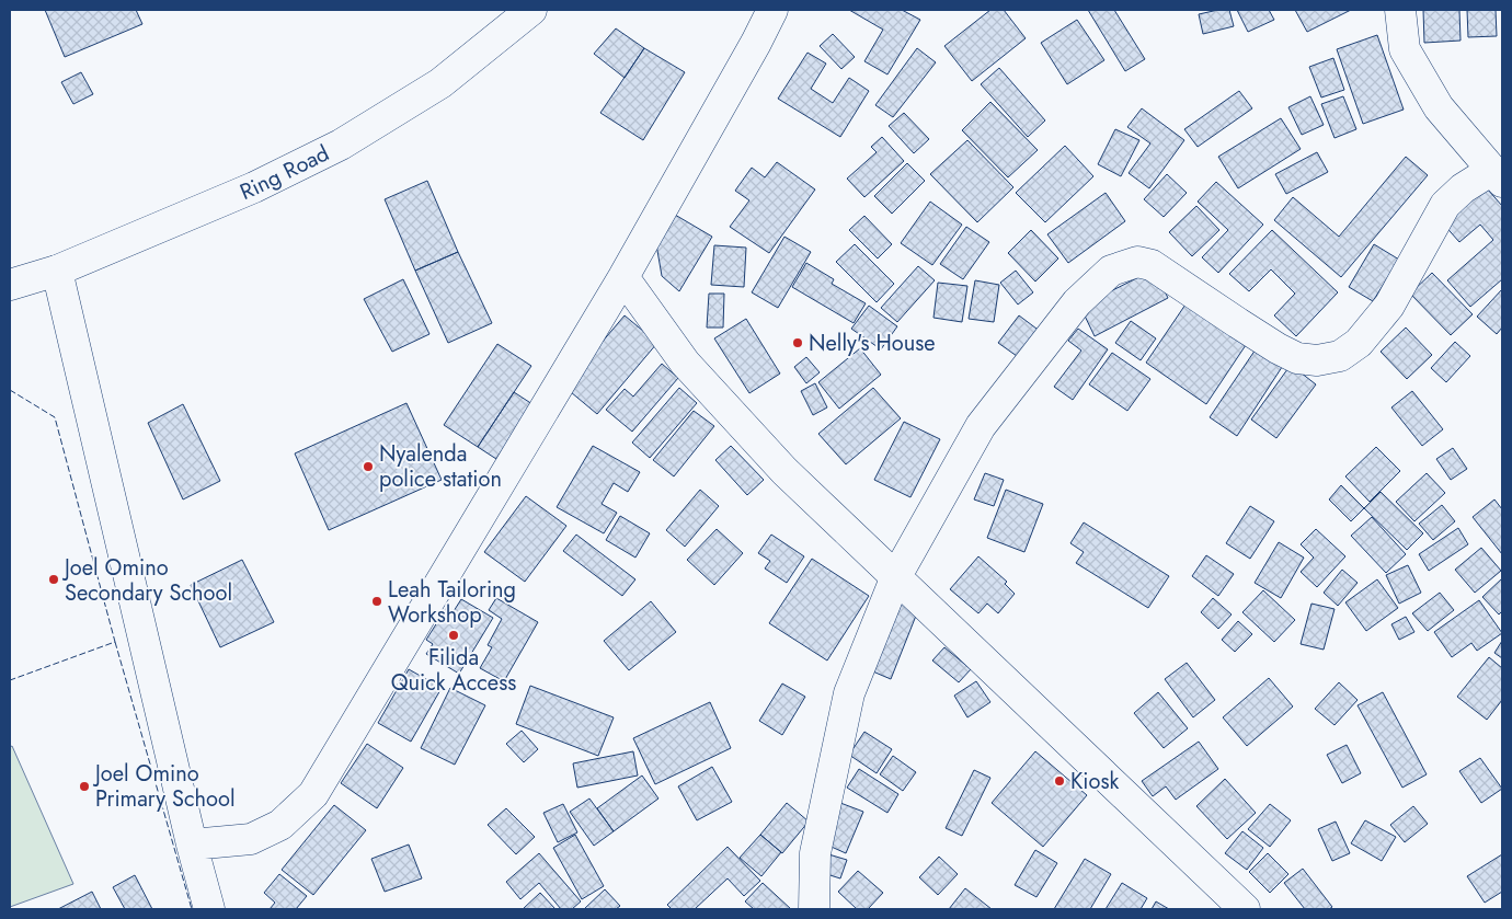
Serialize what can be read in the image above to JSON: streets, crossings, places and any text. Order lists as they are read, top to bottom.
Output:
{
  "streets": {
    "street": ["Ring Road"]
  },
  "places": [
    "Nelly's House",
    "Nyalenda police station",
    "Joel Omino Secondary School",
    "Leah Tailoring Workshop",
    "Filida Quick Access",
    "Kiosk",
    "Joel Omino Primary School"
  ]
}
